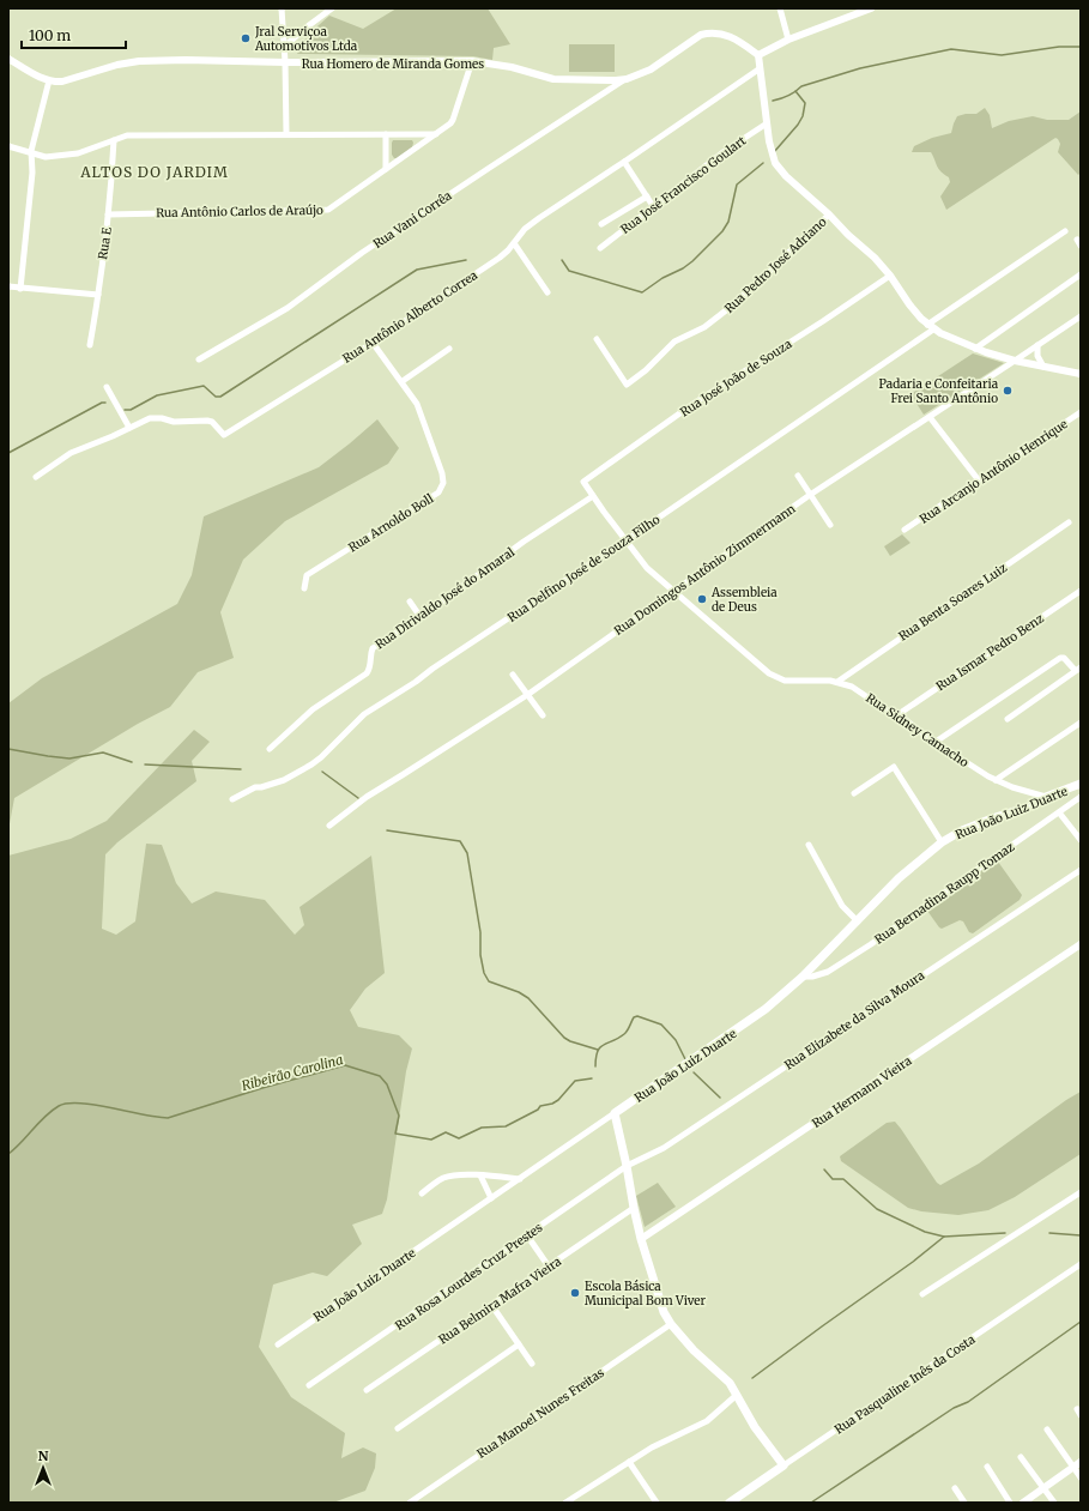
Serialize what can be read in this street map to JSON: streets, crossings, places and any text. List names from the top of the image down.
{
  "streets": {
    "main road": ["Rua João Luiz Duarte", "Rua Pasqualine Inês da Costa"],
    "street": [
      "Rua Homero de Miranda Gomes",
      "Rua José Francisco Goulart",
      "Rua Antônio Carlos de Araújo",
      "Rua Vani Corrêa",
      "Rua E",
      "Rua Pedro José Adriano",
      "Rua Antônio Alberto Correa",
      "Rua José João de Souza",
      "Rua Arcanjo Antônio Henrique",
      "Rua Arnoldo Boll",
      "Rua Delfino José de Souza Filho",
      "Rua Domingos Antônio Zimmermann",
      "Rua Dirivaldo José do Amaral",
      "Rua Benta Soares Luiz",
      "Rua Ismar Pedro Benz",
      "Rua Sidney Camacho",
      "Rua Bernadina Raupp Tomaz",
      "Rua Elizabete da Silva Moura",
      "Rua Hermann Vieira",
      "Rua Rosa Lourdes Cruz Prestes",
      "Rua Belmira Mafra Vieira",
      "Rua Manoel Nunes Freitas"
    ]
  },
  "crossings": [
    ["Rua Homero de Miranda Gomes", "Rua Antônio Carlos de Araújo"],
    ["Rua Homero de Miranda Gomes", "Rua Vani Corrêa"],
    ["Rua Antônio Carlos de Araújo", "Rua E"],
    ["Rua Antônio Alberto Correa", "Rua Arnoldo Boll"],
    ["Rua José João de Souza", "Rua Sidney Camacho"],
    ["Rua Delfino José de Souza Filho", "Rua Sidney Camacho"],
    ["Rua Domingos Antônio Zimmermann", "Rua Sidney Camacho"],
    ["Rua Dirivaldo José do Amaral", "Rua Sidney Camacho"],
    ["Rua Benta Soares Luiz", "Rua Sidney Camacho"],
    ["Rua Ismar Pedro Benz", "Rua Sidney Camacho"],
    ["Rua Sidney Camacho", "Rua João Luiz Duarte"],
    ["Rua João Luiz Duarte", "Rua Bernadina Raupp Tomaz"],
    ["Rua Elizabete da Silva Moura", "Rua Rosa Lourdes Cruz Prestes"]
  ],
  "districts": ["ALTOS DO JARDIM"],
  "water": ["Ribeirão Carolina"],
  "places": [
    "Jral Serviçoa Automotivos Ltda",
    "Padaria e Confeitaria Frei Santo Antônio",
    "Assembleia de Deus",
    "Escola Básica Municipal Bom Viver"
  ],
  "scale_bar": "100 m",
  "north": "top"
}
